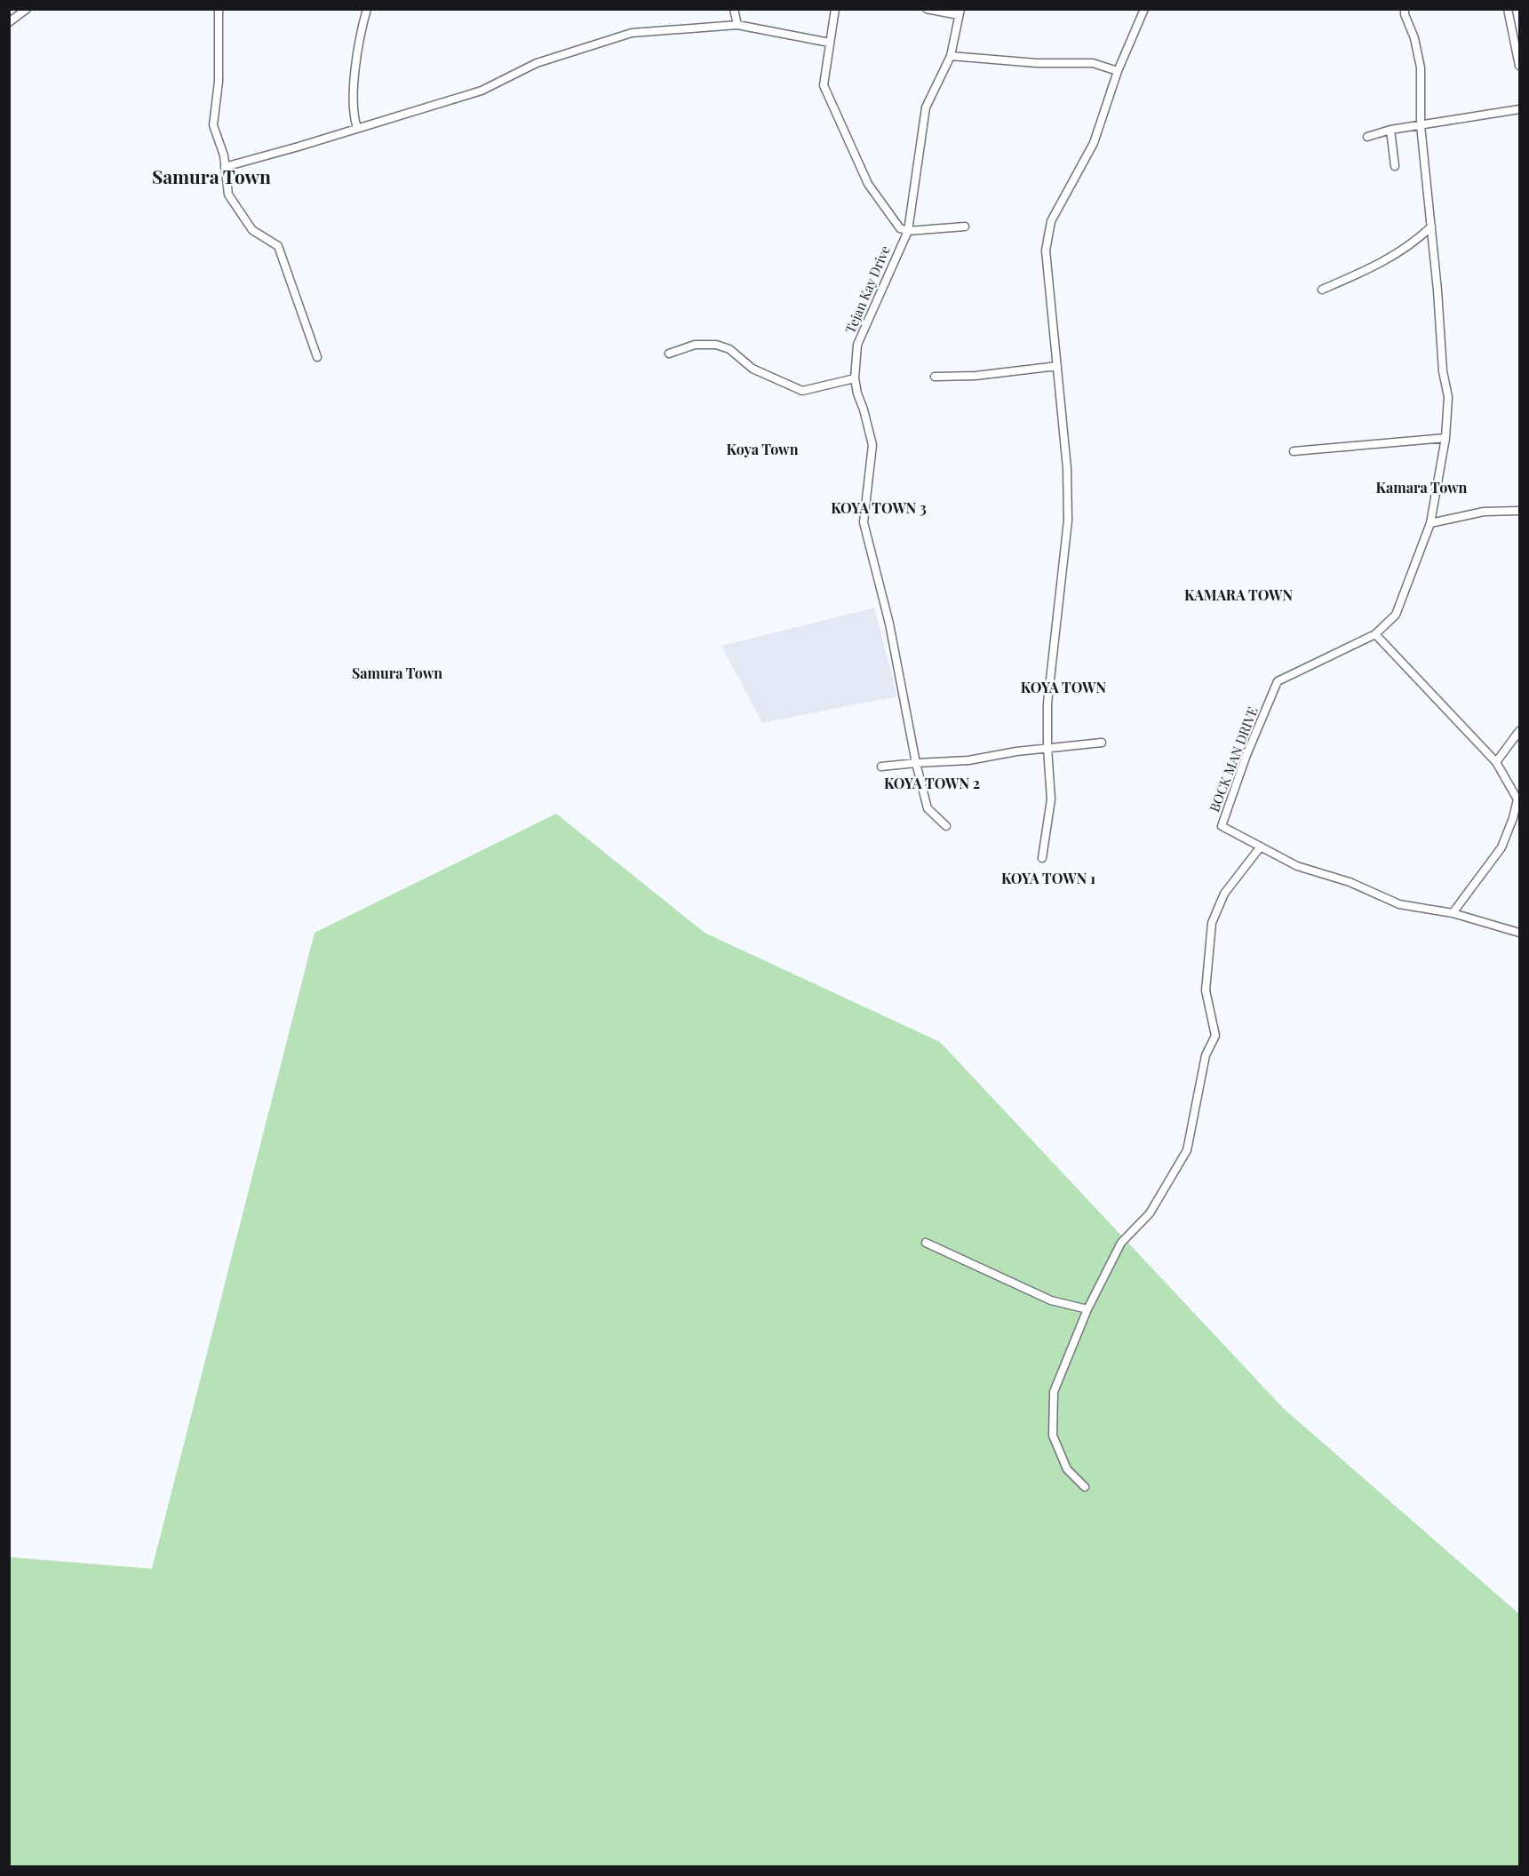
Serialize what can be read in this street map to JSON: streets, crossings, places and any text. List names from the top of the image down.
{
  "streets": {
    "street": ["Tejan Kay Drive", "BOCK MAN DRIVE"]
  },
  "districts": [
    "Samura Town",
    "Koya Town",
    "Kamara Town",
    "KOYA TOWN 3",
    "KAMARA TOWN",
    "Samura Town",
    "KOYA TOWN",
    "KOYA TOWN 2",
    "KOYA TOWN 1"
  ]
}
